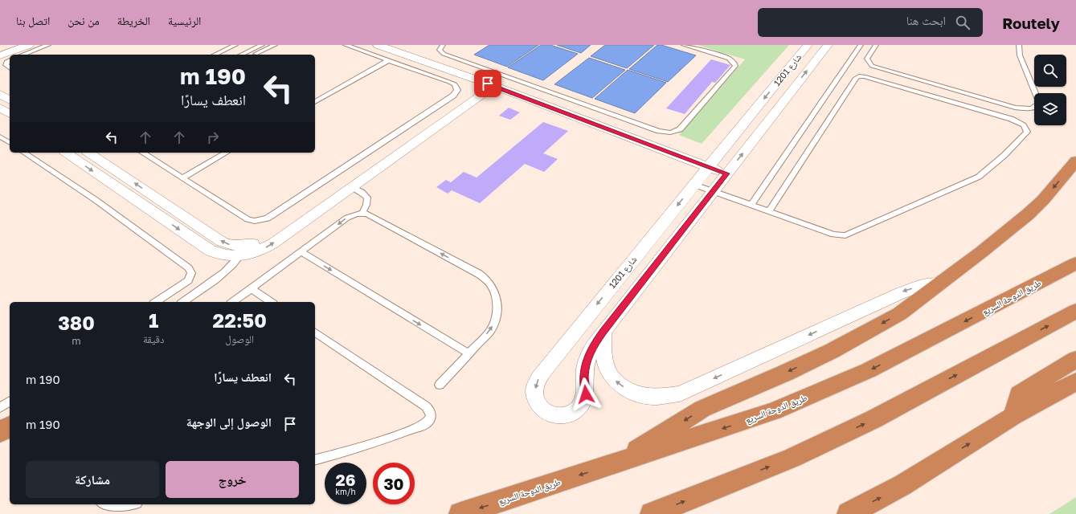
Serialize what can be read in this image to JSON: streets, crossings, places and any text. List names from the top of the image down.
{
  "streets": {
    "highway": ["طريق الدوحة السريع"],
    "street": ["شارع 1201"]
  },
  "page": {
    "header": "Routely",
    "search": "ابحث هنا",
    "nav": [
      "الرئيسية",
      "الخريطة",
      "من نحن",
      "اتصل بنا"
    ],
    "turn": ["190 m", "انعطف يسارًا"],
    "eta": [
      "22:50",
      "الوصول",
      "1",
      "دقيقة",
      "380",
      "m"
    ],
    "list": [
      {
        "name": "انعطف يسارًا",
        "value": "190 m"
      },
      {
        "name": "الوصول إلى الوجهة",
        "value": "190 m"
      }
    ],
    "buttons": ["خروج", "مشاركة"],
    "speed": "26 km/h",
    "limit": "30"
  }
}
